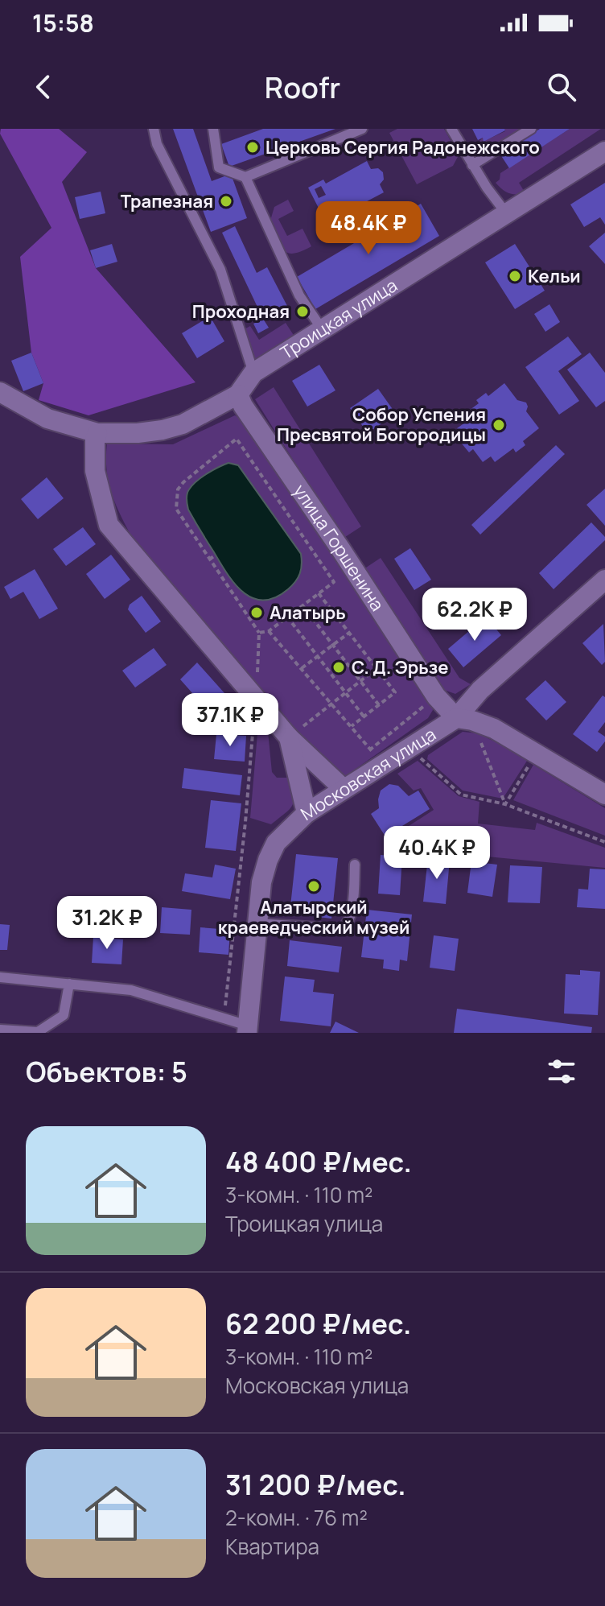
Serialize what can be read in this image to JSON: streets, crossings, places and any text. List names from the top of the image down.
{
  "streets": {
    "street": ["Троицкая улица", "улица Горшенина", "Московская улица"]
  },
  "crossings": [
    ["Троицкая улица", "улица Горшенина"],
    ["улица Горшенина", "Московская улица"]
  ],
  "places": [
    "Церковь Сергия Радонежского",
    "Трапезная",
    "Кельи",
    "Проходная",
    "Собор Успения Пресвятой Богородицы",
    "Алатырь",
    "С. Д. Эрьзе",
    "Алатырский краеведческий музей"
  ],
  "page": {
    "status": "15:58",
    "header": "Roofr",
    "price": [
      "48.4K ₽",
      "62.2K ₽",
      "37.1K ₽",
      "40.4K ₽",
      "31.2K ₽"
    ],
    "heading": "Объектов: 5",
    "list": [
      {
        "name": "48 400 ₽/мес.",
        "note": "3-комн. · 110 m² · Троицкая улица"
      },
      {
        "name": "62 200 ₽/мес.",
        "note": "3-комн. · 110 m² · Московская улица"
      },
      {
        "name": "31 200 ₽/мес.",
        "note": "2-комн. · 76 m² · Квартира"
      }
    ]
  }
}
